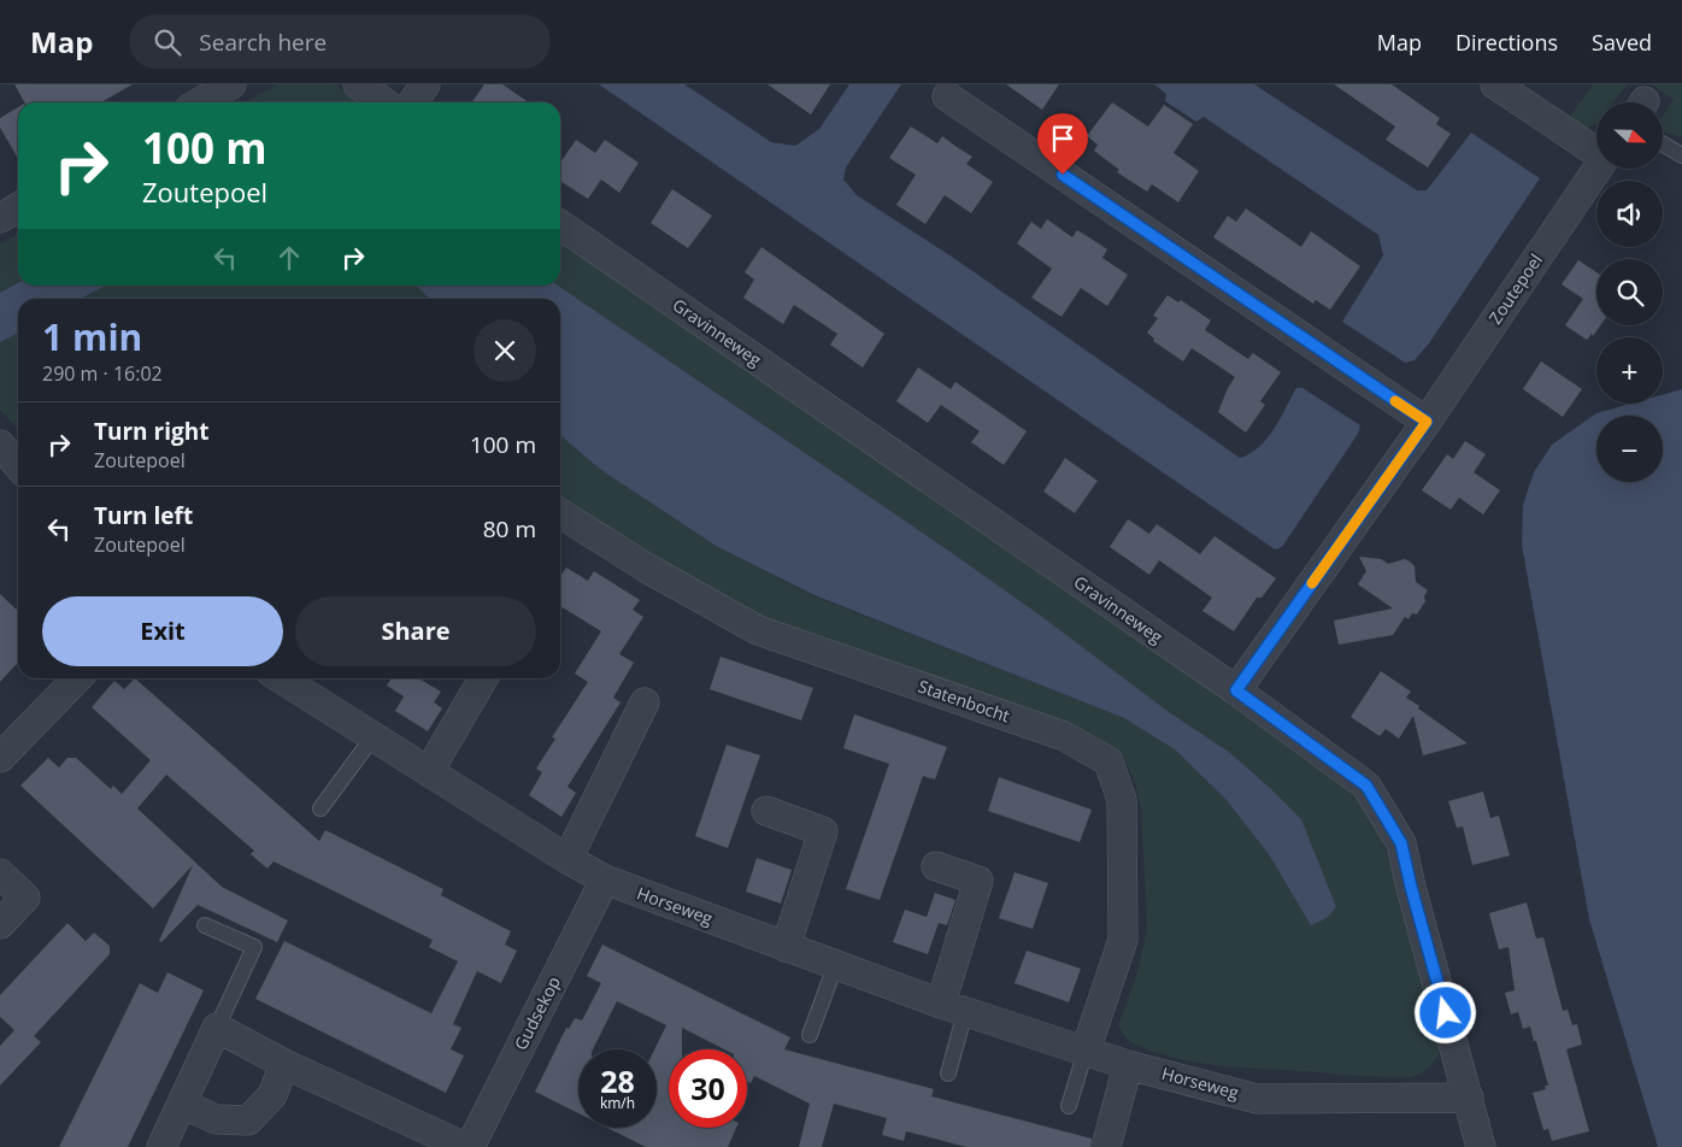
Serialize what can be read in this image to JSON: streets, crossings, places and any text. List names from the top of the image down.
{
  "streets": {
    "street": [
      "Zoutepoel",
      "Gravinneweg",
      "Statenbocht",
      "Horseweg",
      "Gudsekop"
    ]
  },
  "crossings": [
    ["Zoutepoel", "Gravinneweg"],
    ["Gravinneweg", "Horseweg"],
    ["Statenbocht", "Horseweg"],
    ["Horseweg", "Gudsekop"]
  ],
  "north": "right",
  "page": {
    "header": "Map",
    "search": "Search here",
    "nav": ["Map", "Directions", "Saved"],
    "map_buttons": ["+", "−"],
    "turn": ["100 m", "Zoutepoel"],
    "heading": ["1 min", "290 m · 16:02"],
    "list": [
      {
        "name": "Turn right",
        "note": "Zoutepoel",
        "value": "100 m"
      },
      {
        "name": "Turn left",
        "note": "Zoutepoel",
        "value": "80 m"
      }
    ],
    "buttons": ["Exit", "Share"],
    "speed": "28 km/h",
    "limit": "30"
  }
}
